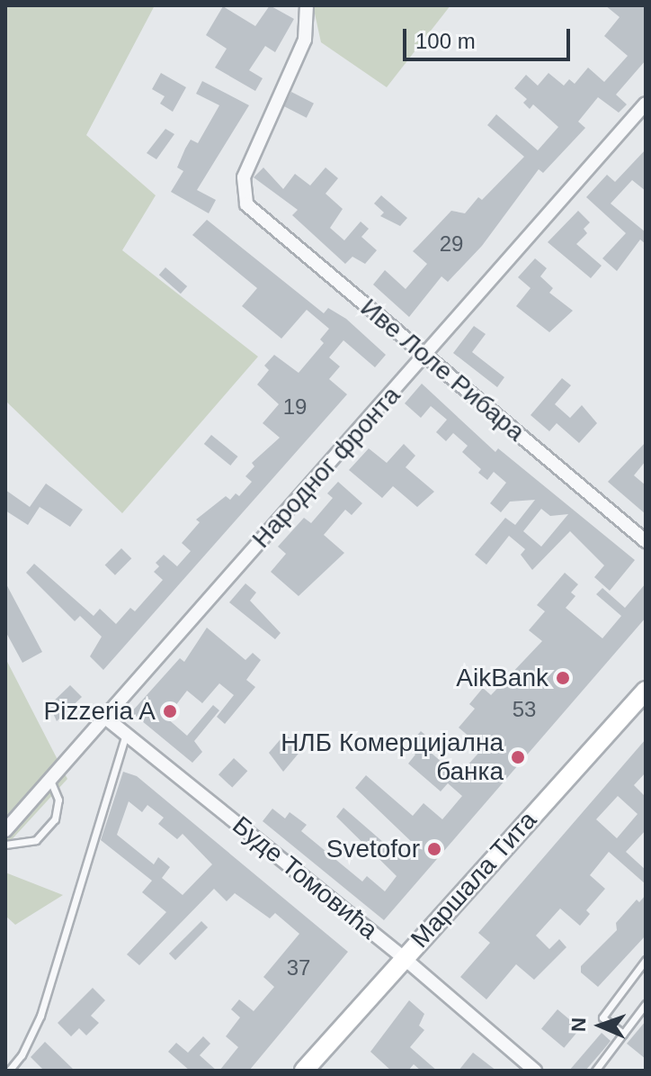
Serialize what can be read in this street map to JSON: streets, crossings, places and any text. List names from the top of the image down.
{
  "streets": {
    "street": [
      "Иве Лоле Рибара",
      "Народног фронта",
      "Буде Томовића",
      "Маршала Тита"
    ]
  },
  "crossings": [
    ["Иве Лоле Рибара", "Народног фронта"],
    ["Народног фронта", "Буде Томовића"],
    ["Буде Томовића", "Маршала Тита"]
  ],
  "places": [
    "AikBank",
    "Pizzeria A",
    "НЛБ Комерцијална банка",
    "Svetofor"
  ],
  "house_numbers": [
    "29",
    "19",
    "53",
    "37"
  ],
  "scale_bar": "100 m",
  "north": "left"
}
